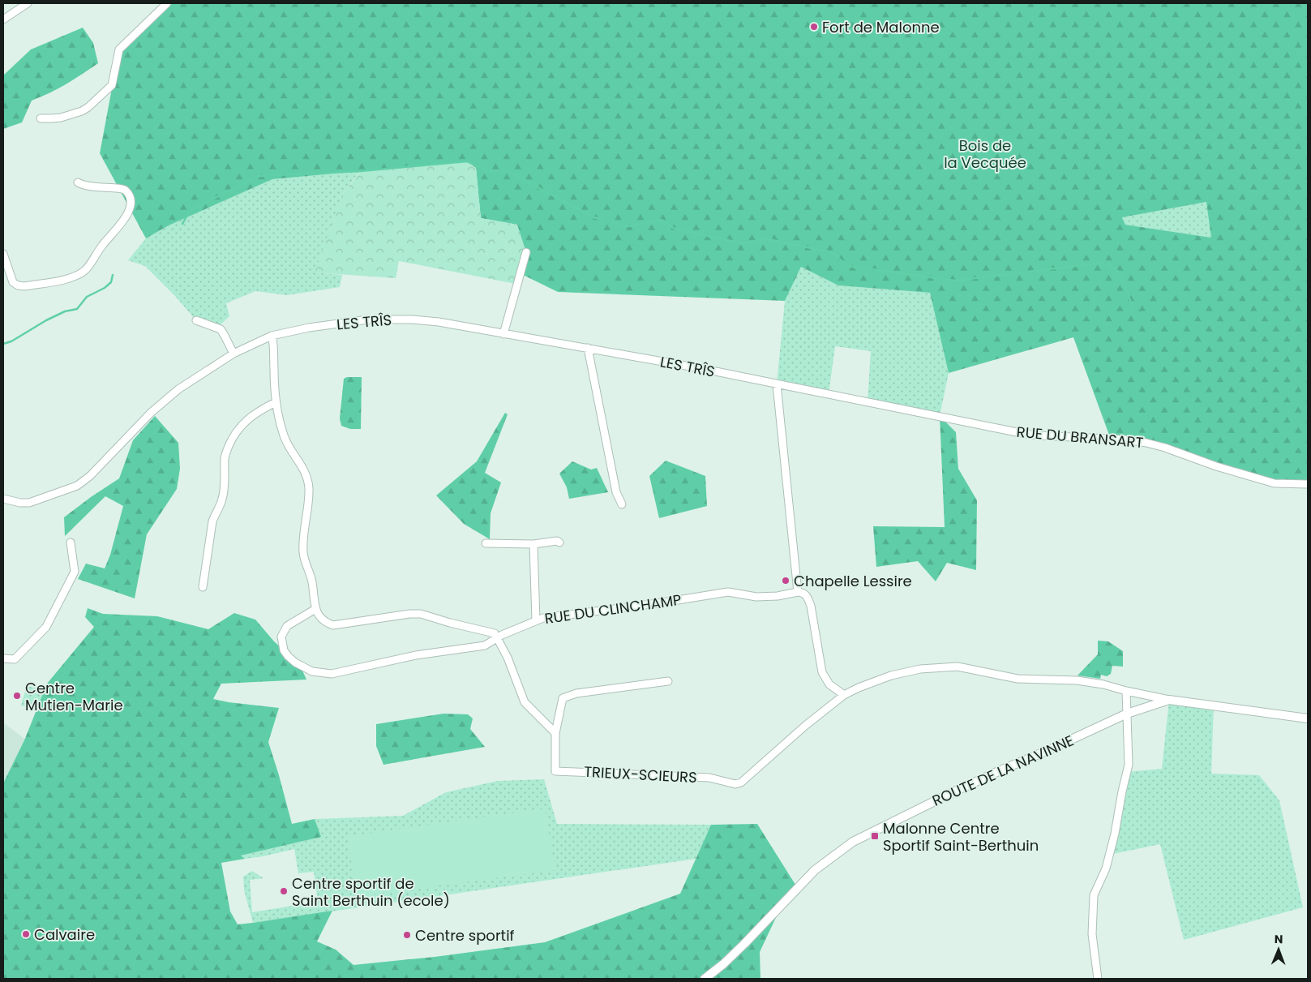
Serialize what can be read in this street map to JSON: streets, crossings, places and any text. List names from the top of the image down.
{
  "streets": {
    "street": [
      "LES TRÎS",
      "RUE DU BRANSART",
      "RUE DU CLINCHAMP",
      "ROUTE DE LA NAVINNE",
      "TRIEUX-SCIEURS"
    ]
  },
  "crossings": [
    ["LES TRÎS", "RUE DU BRANSART"]
  ],
  "parks": ["Bois de la Vecquée"],
  "places": {
    "other": [
      "Fort de Malonne",
      "Chapelle Lessire",
      "Centre Mutien-Marie",
      "Centre sportif de Saint Berthuin (ecole)",
      "Calvaire",
      "Centre sportif"
    ],
    "transit": ["Malonne Centre Sportif Saint-Berthuin"]
  },
  "north": "top"
}
